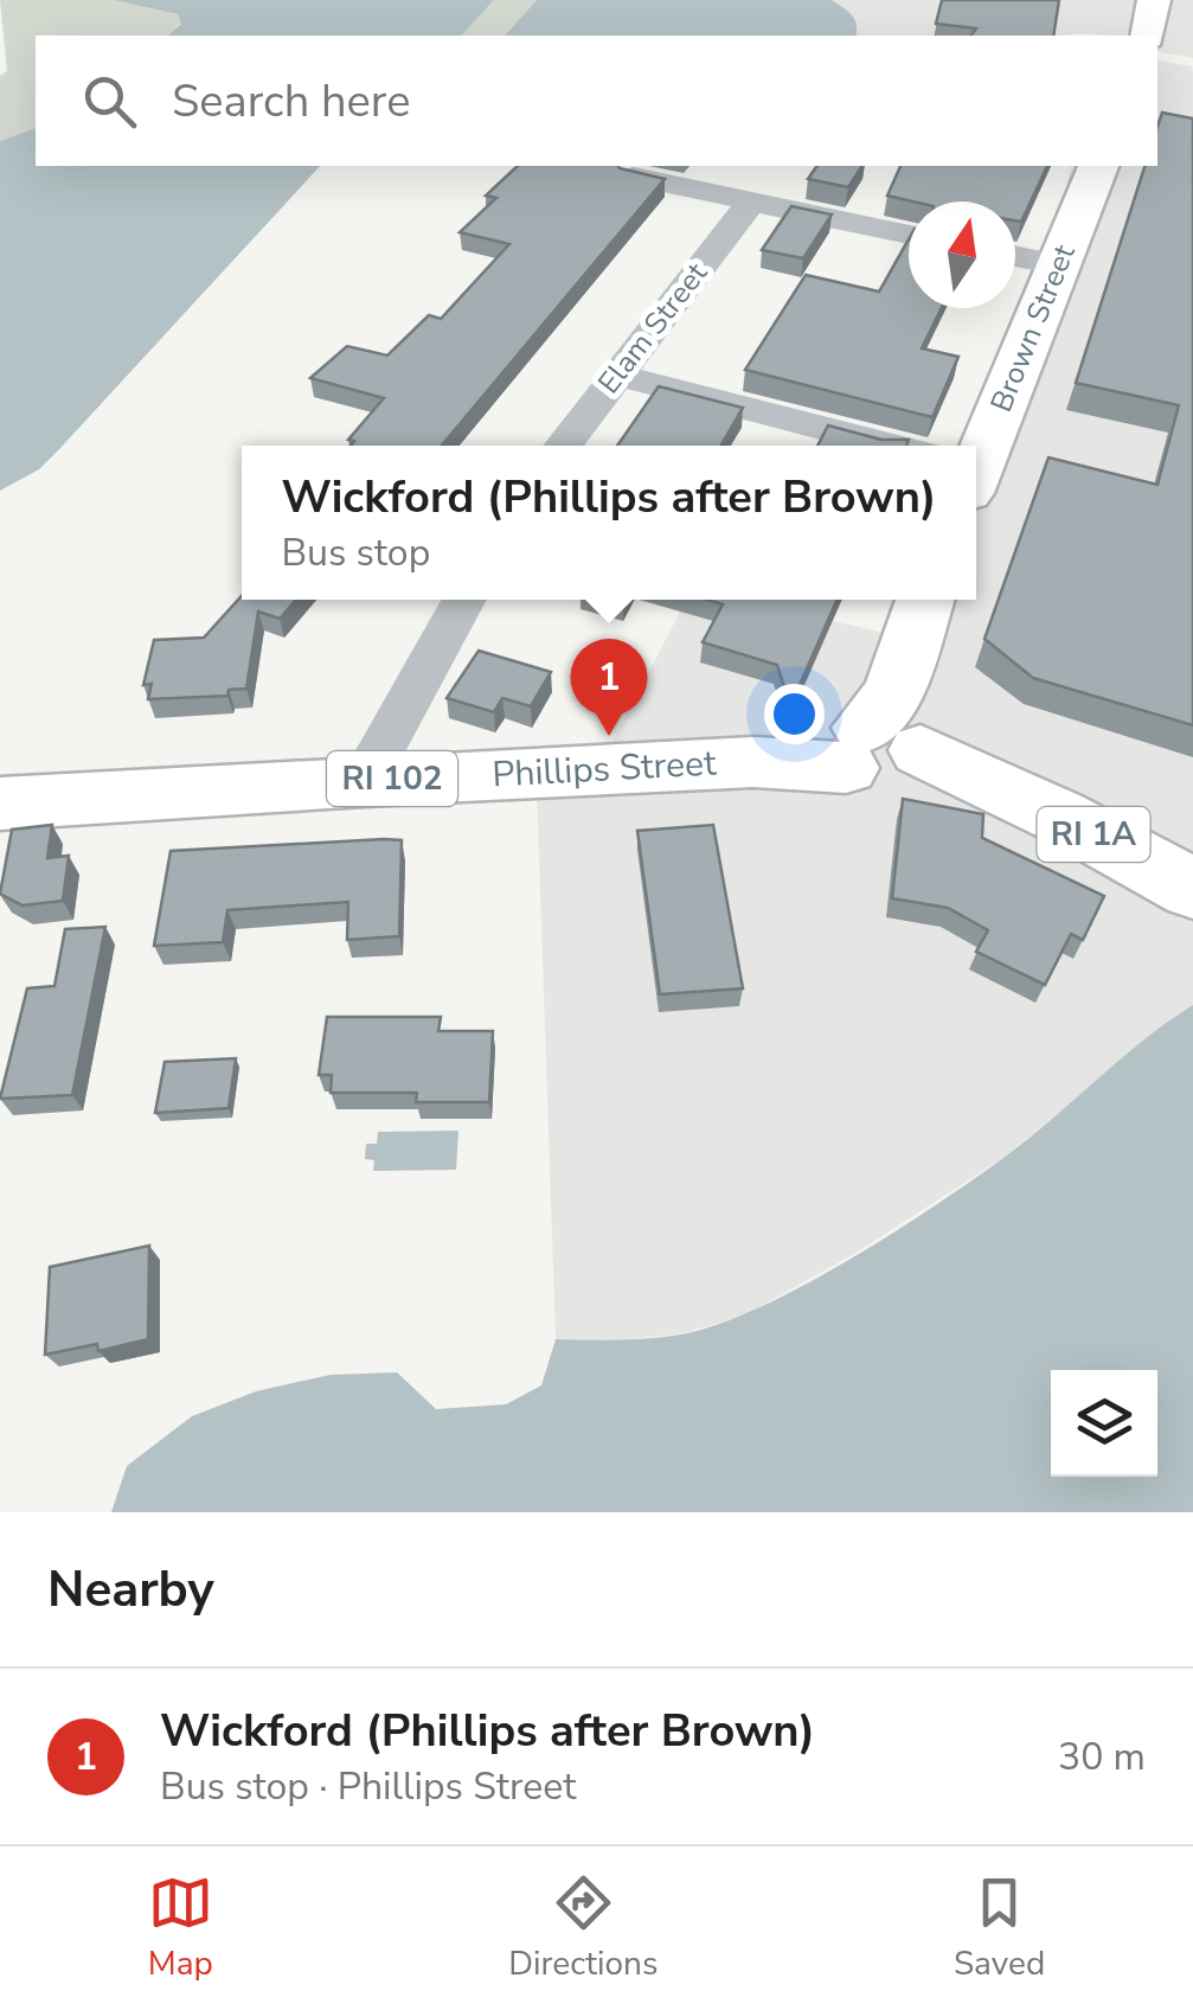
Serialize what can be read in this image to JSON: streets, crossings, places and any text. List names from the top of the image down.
{
  "streets": {
    "main road": [
      "Brown Street",
      "Phillips Street",
      "RI 102",
      "RI 1A"
    ],
    "street": ["Elam Street"]
  },
  "crossings": [
    ["Phillips Street", "RI 1A"]
  ],
  "north": "top",
  "page": {
    "search": "Search here",
    "popup": ["Wickford (Phillips after Brown)", "Bus stop"],
    "pins": "1",
    "heading": "Nearby",
    "list": [
      {
        "mark": "1",
        "name": "Wickford (Phillips after Brown)",
        "note": "Bus stop · Phillips Street",
        "value": "30 m"
      }
    ],
    "nav": ["Map", "Directions", "Saved"]
  }
}
